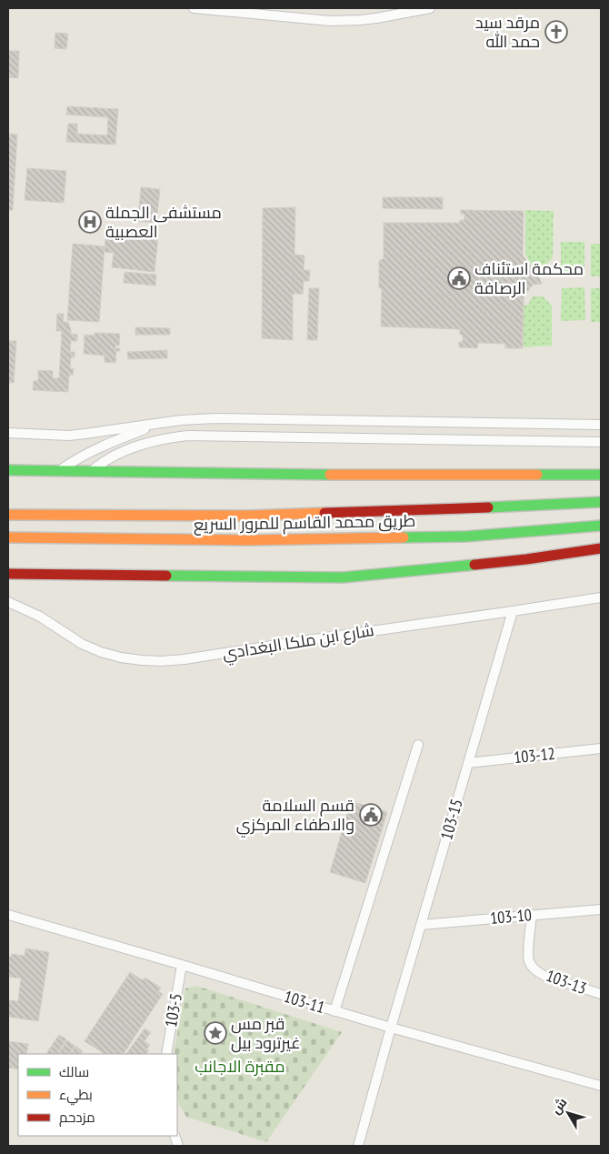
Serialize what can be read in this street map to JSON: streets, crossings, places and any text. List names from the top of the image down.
{
  "streets": {
    "highway": ["طريق محمد القاسم للمرور السريع"],
    "street": [
      "شارع ابن ملكا البغدادي",
      "103-12",
      "103-15",
      "103-10",
      "103-13",
      "103-11",
      "103-5"
    ]
  },
  "crossings": [
    ["شارع ابن ملكا البغدادي", "103-15"],
    ["103-12", "103-15"],
    ["103-15", "103-10"],
    ["103-15", "103-11"],
    ["103-10", "103-13"],
    ["103-11", "103-5"]
  ],
  "parks": ["مقبرة الاجانب"],
  "places": {
    "church": ["مرقد سيد حمد الله"],
    "hospital": ["مستشفى الجملة العصبية"],
    "public building": ["محكمة استئناف الرصافة", "قسم السلامة والاطفاء المركزي"],
    "place": ["قبر مس غيرترود بيل"]
  },
  "legend": ["سالك", "بطيء", "مزدحم"],
  "north": "top left"
}
